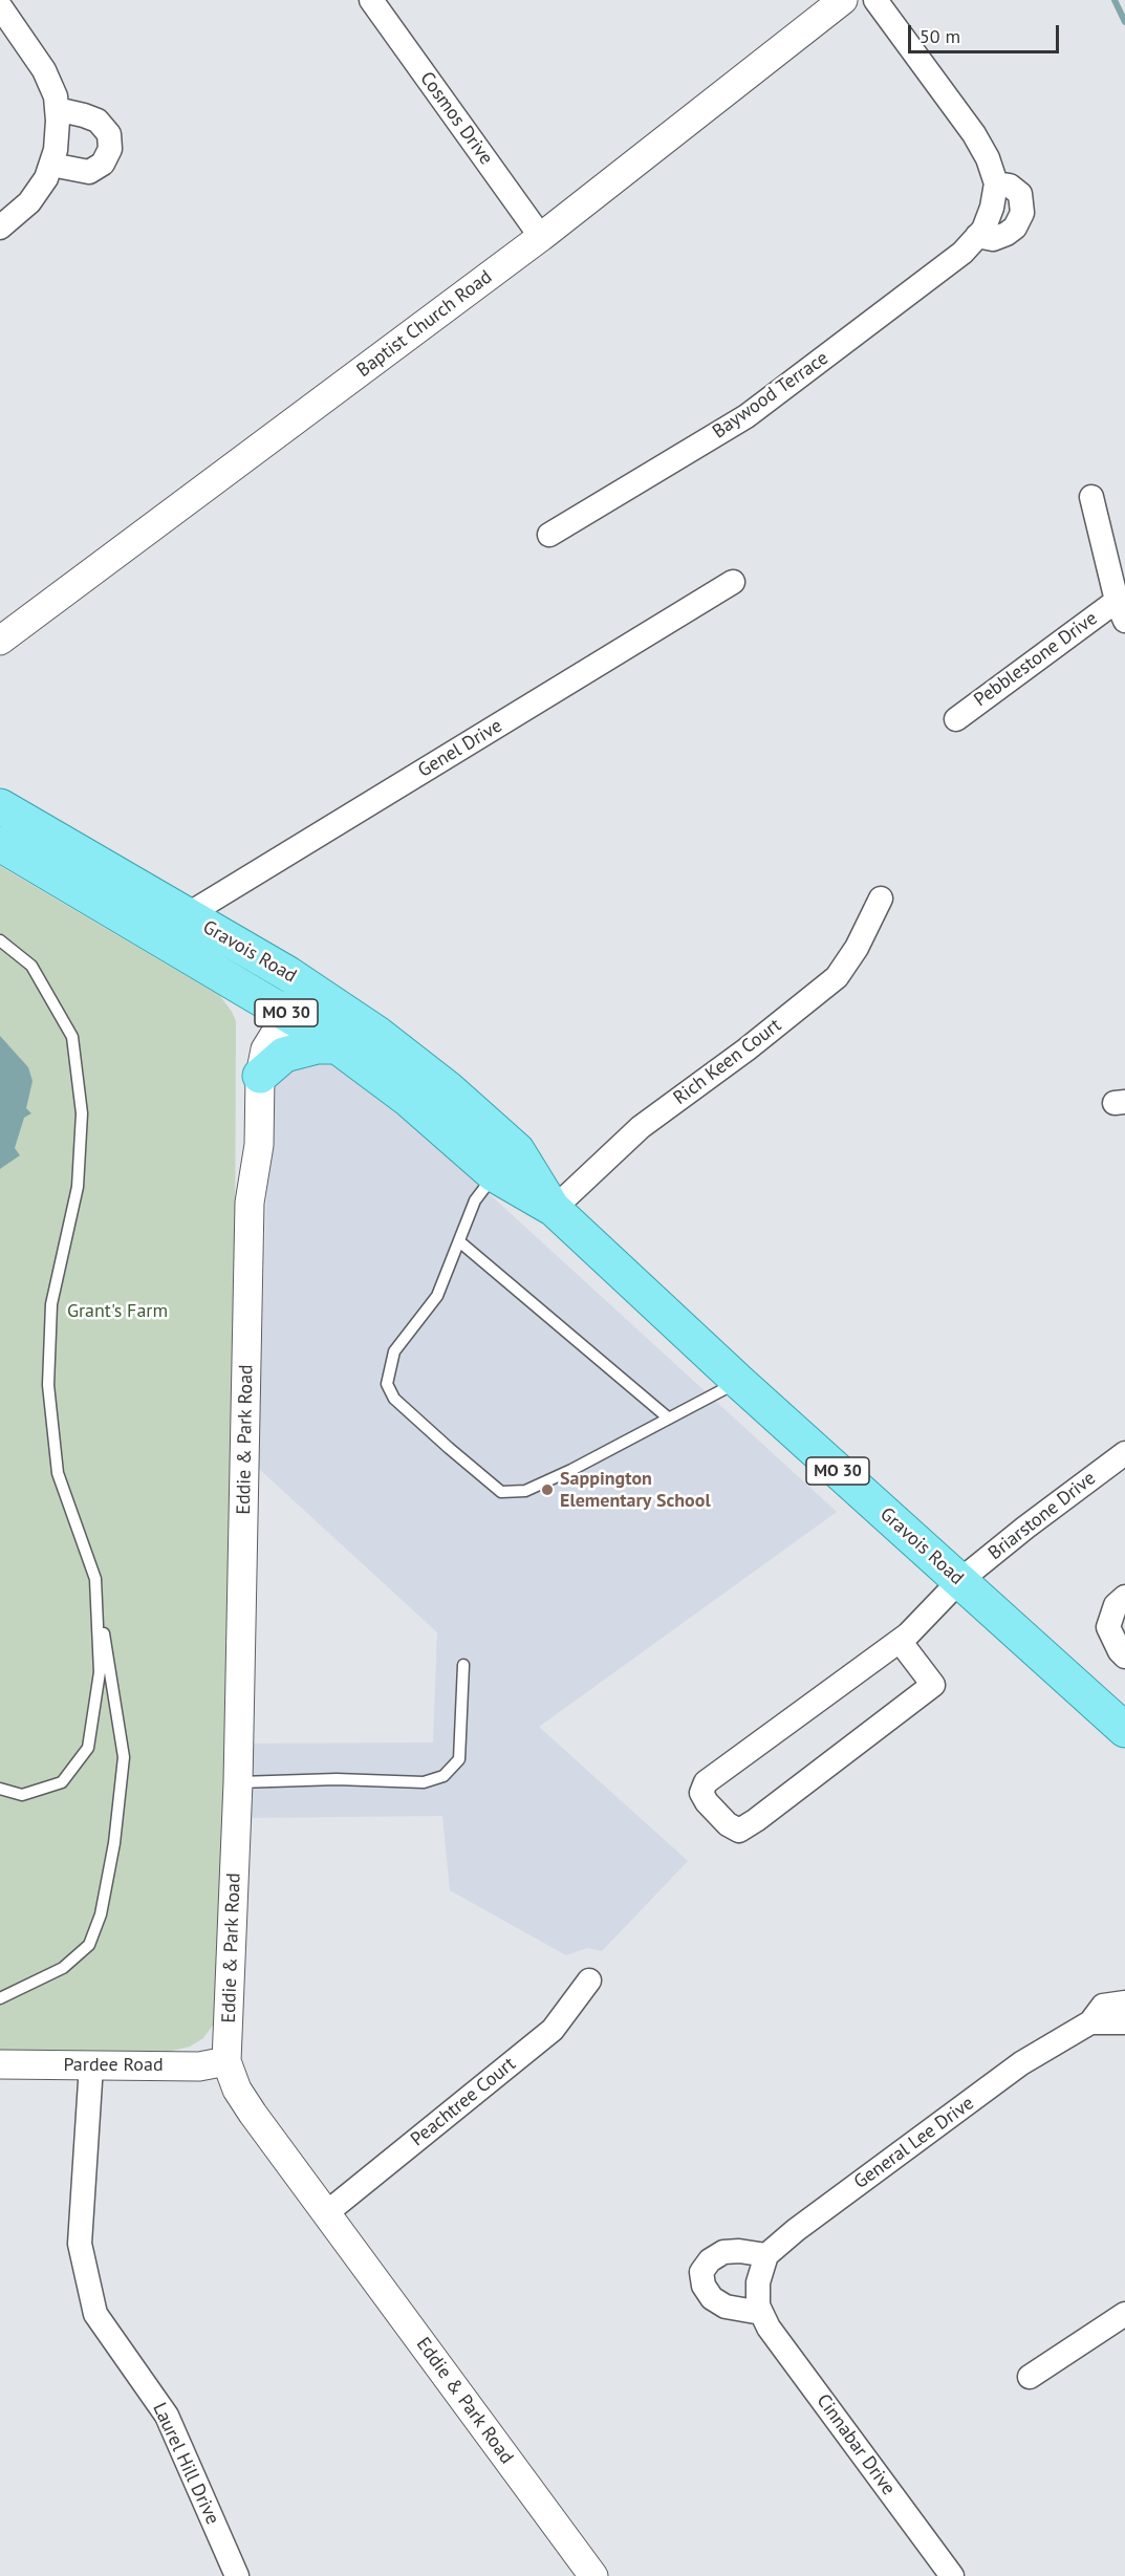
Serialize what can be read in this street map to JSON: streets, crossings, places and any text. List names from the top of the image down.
{
  "streets": {
    "main road": ["Gravois Road", "MO 30"],
    "street": [
      "Cosmos Drive",
      "Baptist Church Road",
      "Baywood Terrace",
      "Pebblestone Drive",
      "Genel Drive",
      "Rich Keen Court",
      "Eddie & Park Road",
      "Briarstone Drive",
      "Pardee Road",
      "Peachtree Court",
      "General Lee Drive",
      "Cinnabar Drive",
      "Laurel Hill Drive"
    ]
  },
  "crossings": [
    ["Cosmos Drive", "Baptist Church Road"],
    ["Genel Drive", "Gravois Road"],
    ["Gravois Road", "Rich Keen Court"],
    ["Gravois Road", "Eddie & Park Road"],
    ["Gravois Road", "Briarstone Drive"],
    ["Eddie & Park Road", "Pardee Road"],
    ["Eddie & Park Road", "Peachtree Court"],
    ["Pardee Road", "Laurel Hill Drive"],
    ["General Lee Drive", "Cinnabar Drive"]
  ],
  "parks": ["Grant's Farm"],
  "places": ["Sappington Elementary School"],
  "scale_bar": "50 m"
}
